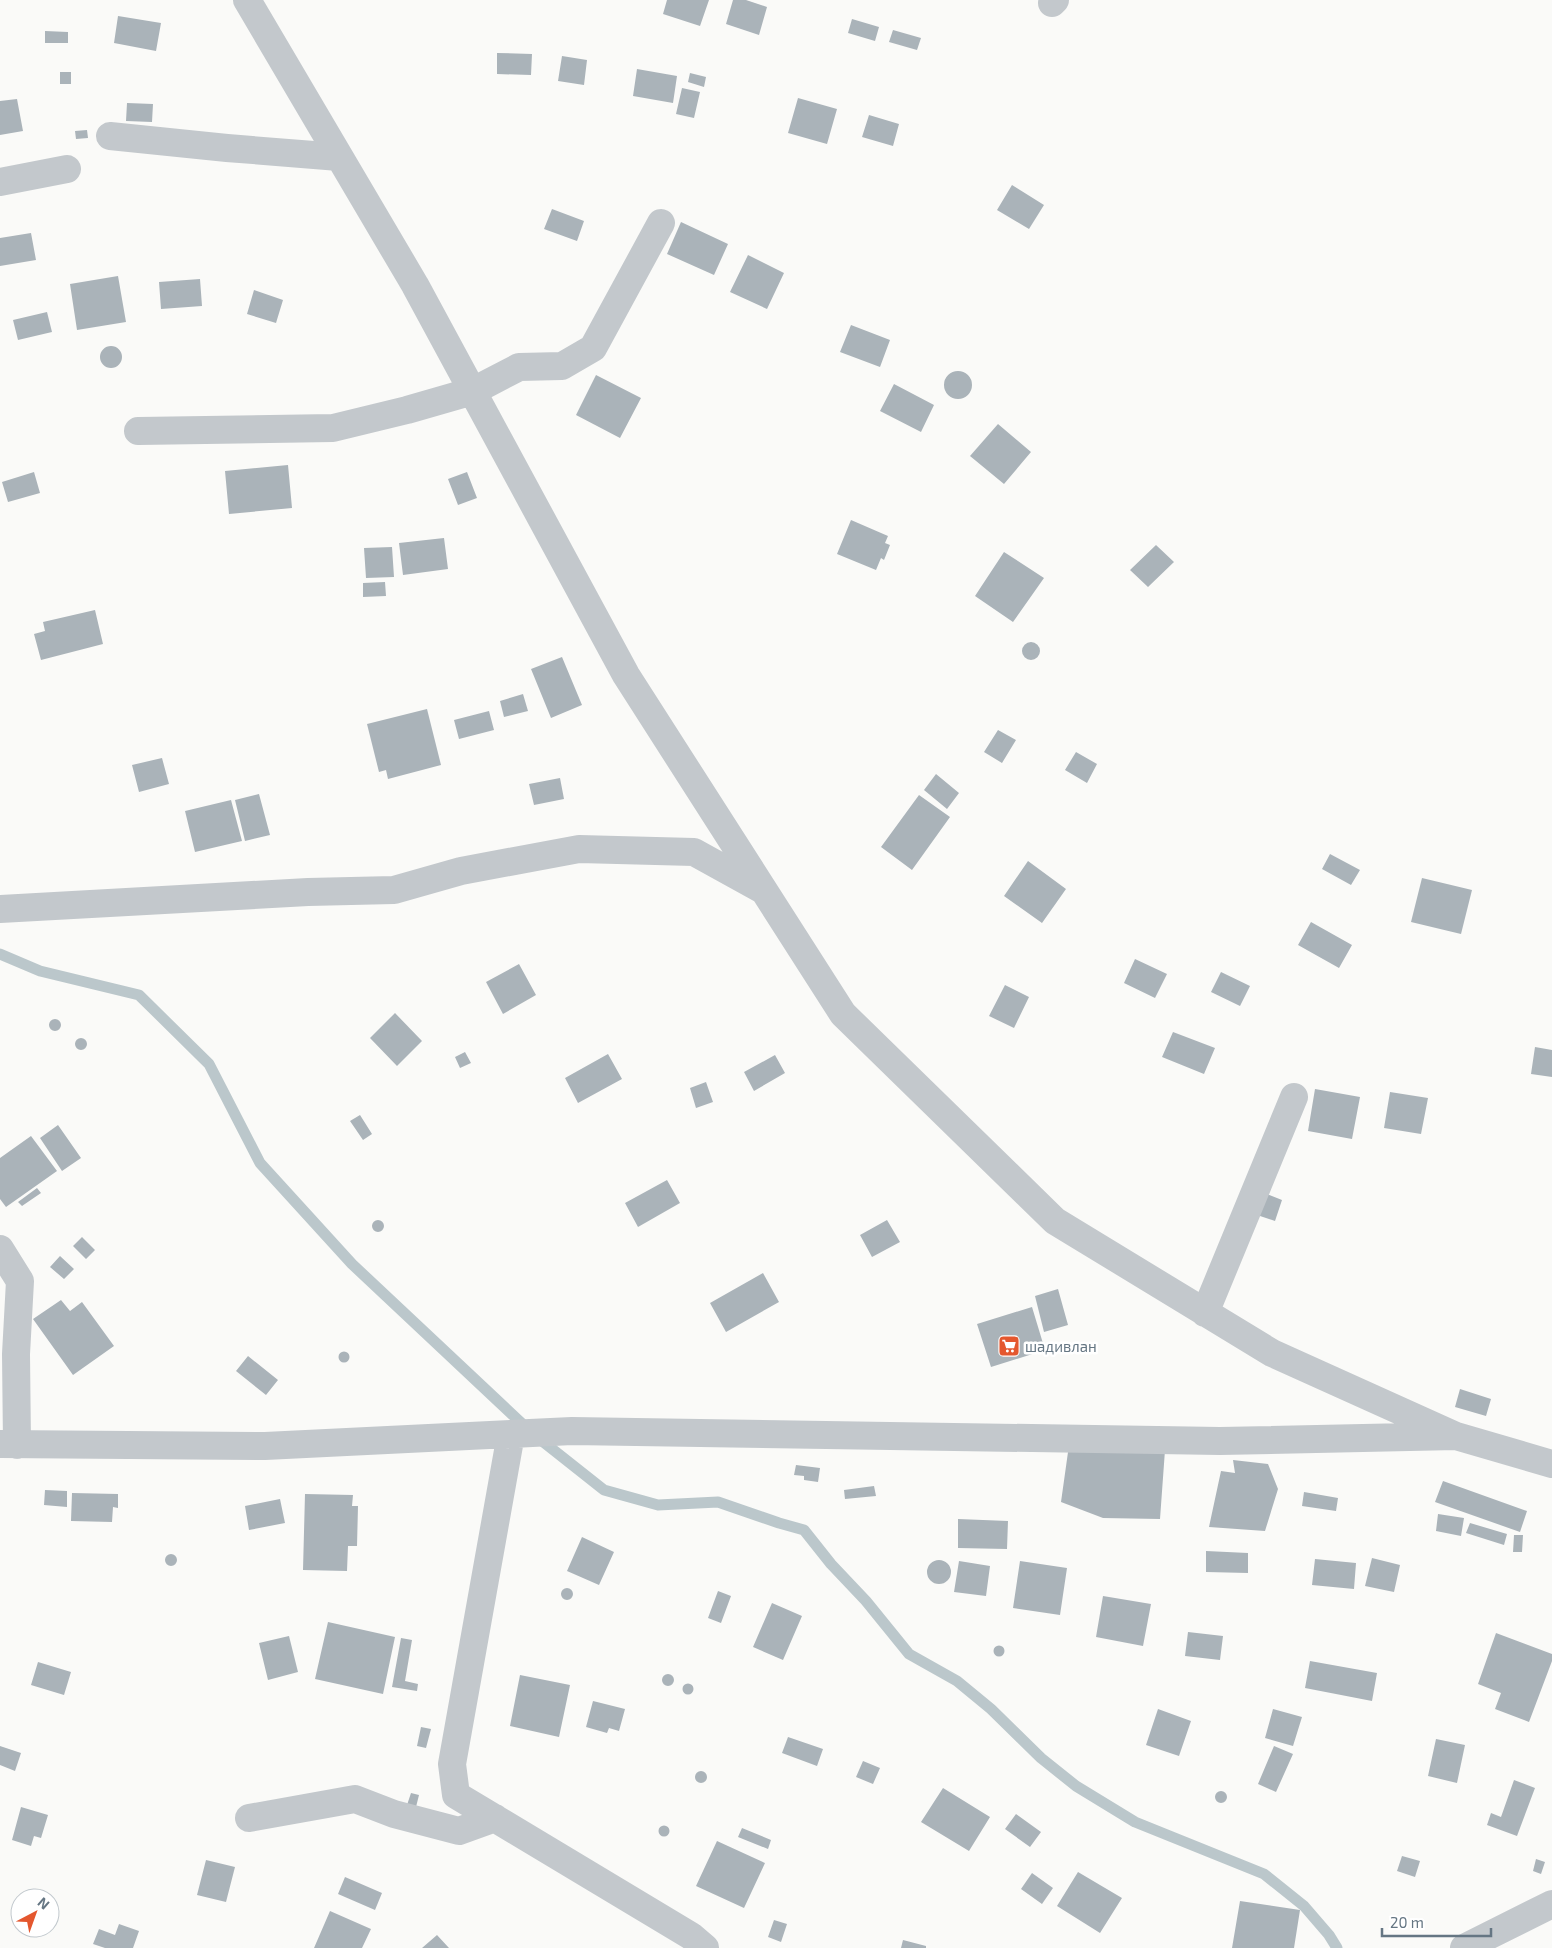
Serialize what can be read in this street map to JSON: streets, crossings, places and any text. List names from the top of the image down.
{
  "places": {
    "supermarket": ["шадивлан"]
  },
  "scale_bar": "20 m",
  "north": "top right"
}
